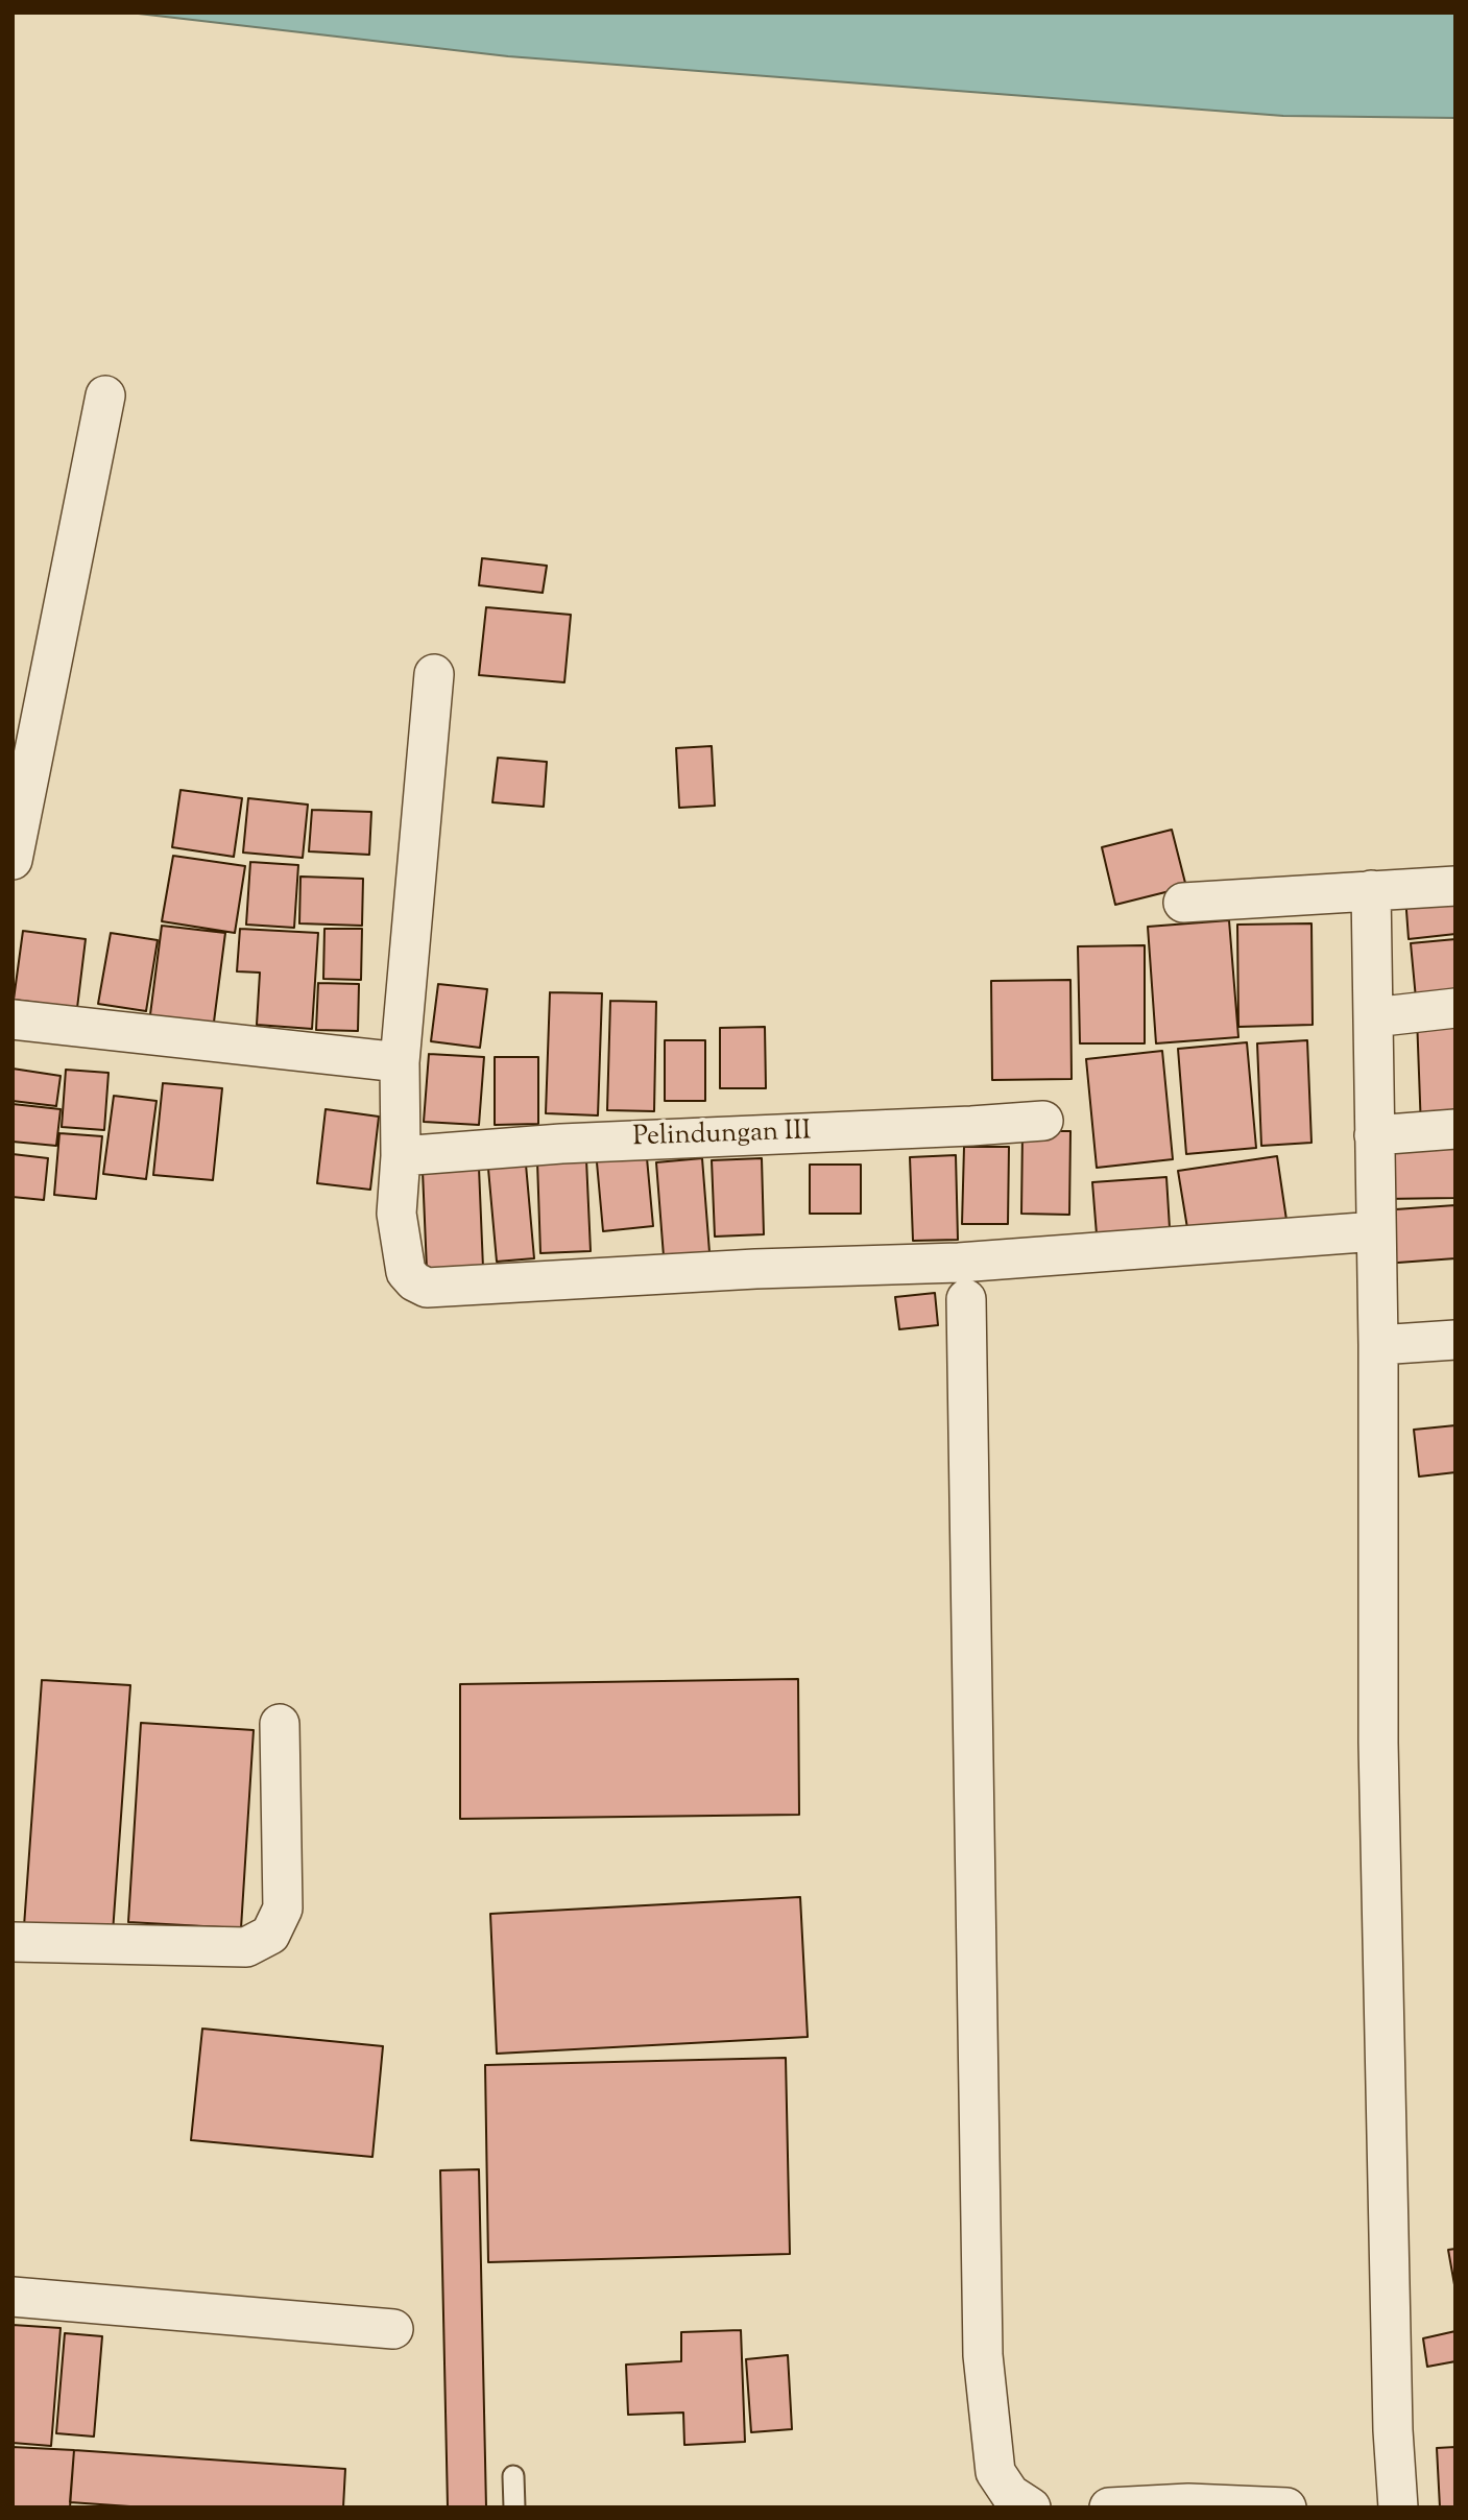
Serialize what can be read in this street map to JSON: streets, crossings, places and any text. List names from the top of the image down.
{
  "streets": {
    "street": ["Pelindungan III"]
  }
}
